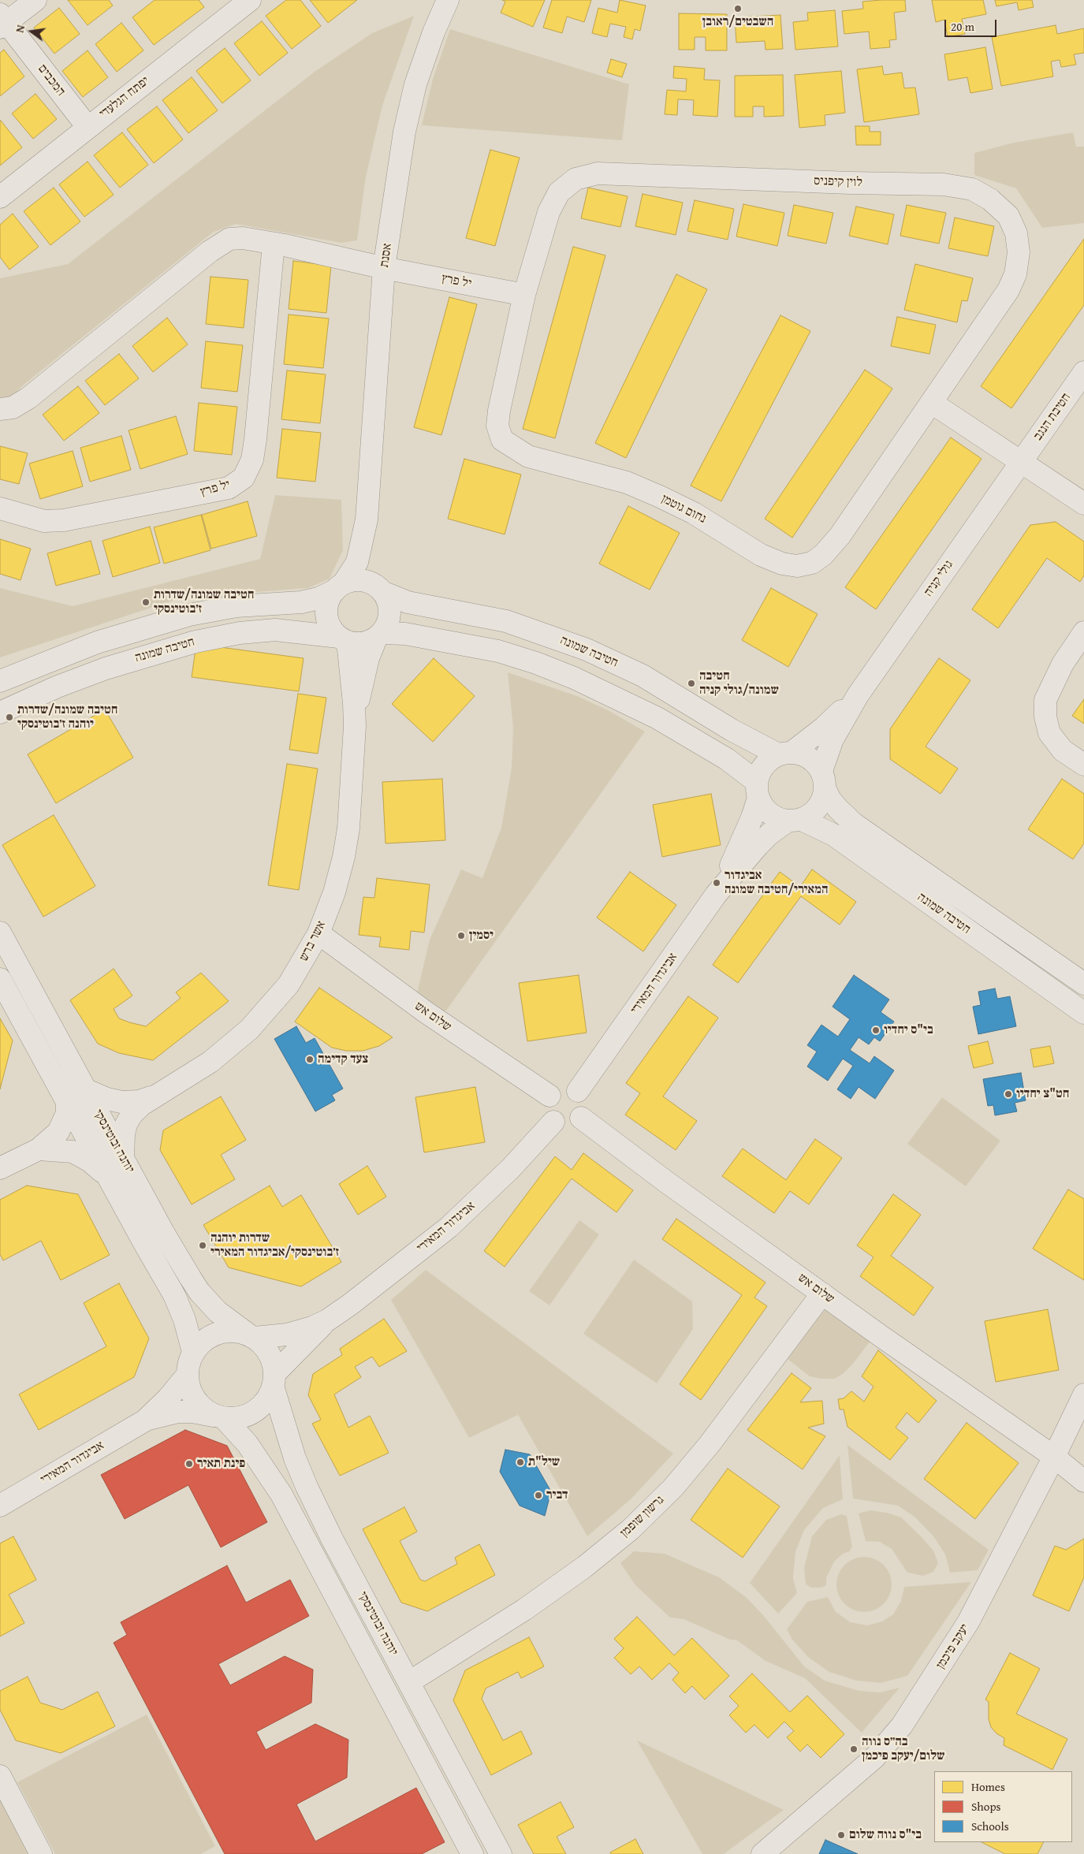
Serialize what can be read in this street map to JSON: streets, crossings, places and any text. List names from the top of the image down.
{
  "streets": {
    "street": [
      "המכבים",
      "יפתח הגלעדי",
      "לוין קיפניס",
      "אסנת",
      "יל פרץ",
      "חטיבת הנגב",
      "נחום גוטמן",
      "גולי קניה",
      "חטיבה שמונה",
      "אשר ברש",
      "אביגדור המאירי",
      "שלום אש",
      "יוהנה זבוטינסקי",
      "גרשון שופמן",
      "יעקב פיכמן"
    ]
  },
  "crossings": [
    ["המכבים", "יפתח הגלעדי"],
    ["לוין קיפניס", "יל פרץ"],
    ["לוין קיפניס", "נחום גוטמן"],
    ["אסנת", "יל פרץ"],
    ["אסנת", "חטיבה שמונה"],
    ["אסנת", "אשר ברש"],
    ["יל פרץ", "נחום גוטמן"],
    ["חטיבת הנגב", "גולי קניה"],
    ["גולי קניה", "חטיבה שמונה"],
    ["גולי קניה", "אביגדור המאירי"],
    ["חטיבה שמונה", "אשר ברש"],
    ["חטיבה שמונה", "אביגדור המאירי"],
    ["אשר ברש", "שלום אש"],
    ["אשר ברש", "יוהנה זבוטינסקי"],
    ["אביגדור המאירי", "שלום אש"],
    ["אביגדור המאירי", "יוהנה זבוטינסקי"],
    ["שלום אש", "גרשון שופמן"],
    ["שלום אש", "יעקב פיכמן"],
    ["יוהנה זבוטינסקי", "גרשון שופמן"]
  ],
  "places": [
    "השבטים/ראובן",
    "חטיבה שמונה/שדרות ז׳בוטינסקי",
    "חטיבה שמונה/גולי קניה",
    "חטיבה שמונה/שדרות יוהנה ז׳בוטינסקי",
    "אביגדור המאירי/חטיבה שמונה",
    "יסמין",
    "בי\"ס יחדיו",
    "צעד קדימה",
    "חט\"צ יחדיו",
    "שדרות יוהנה ז׳בוטינסקי/אביגדור המאירי",
    "שיל\"ת",
    "פינת תאיר",
    "דביר",
    "בה״ס נווה שלום/יעקב פיכמן",
    "בי\"ס נווה שלום"
  ],
  "legend": ["Homes", "Shops", "Schools"],
  "scale_bar": "20 m",
  "north": "left"
}
